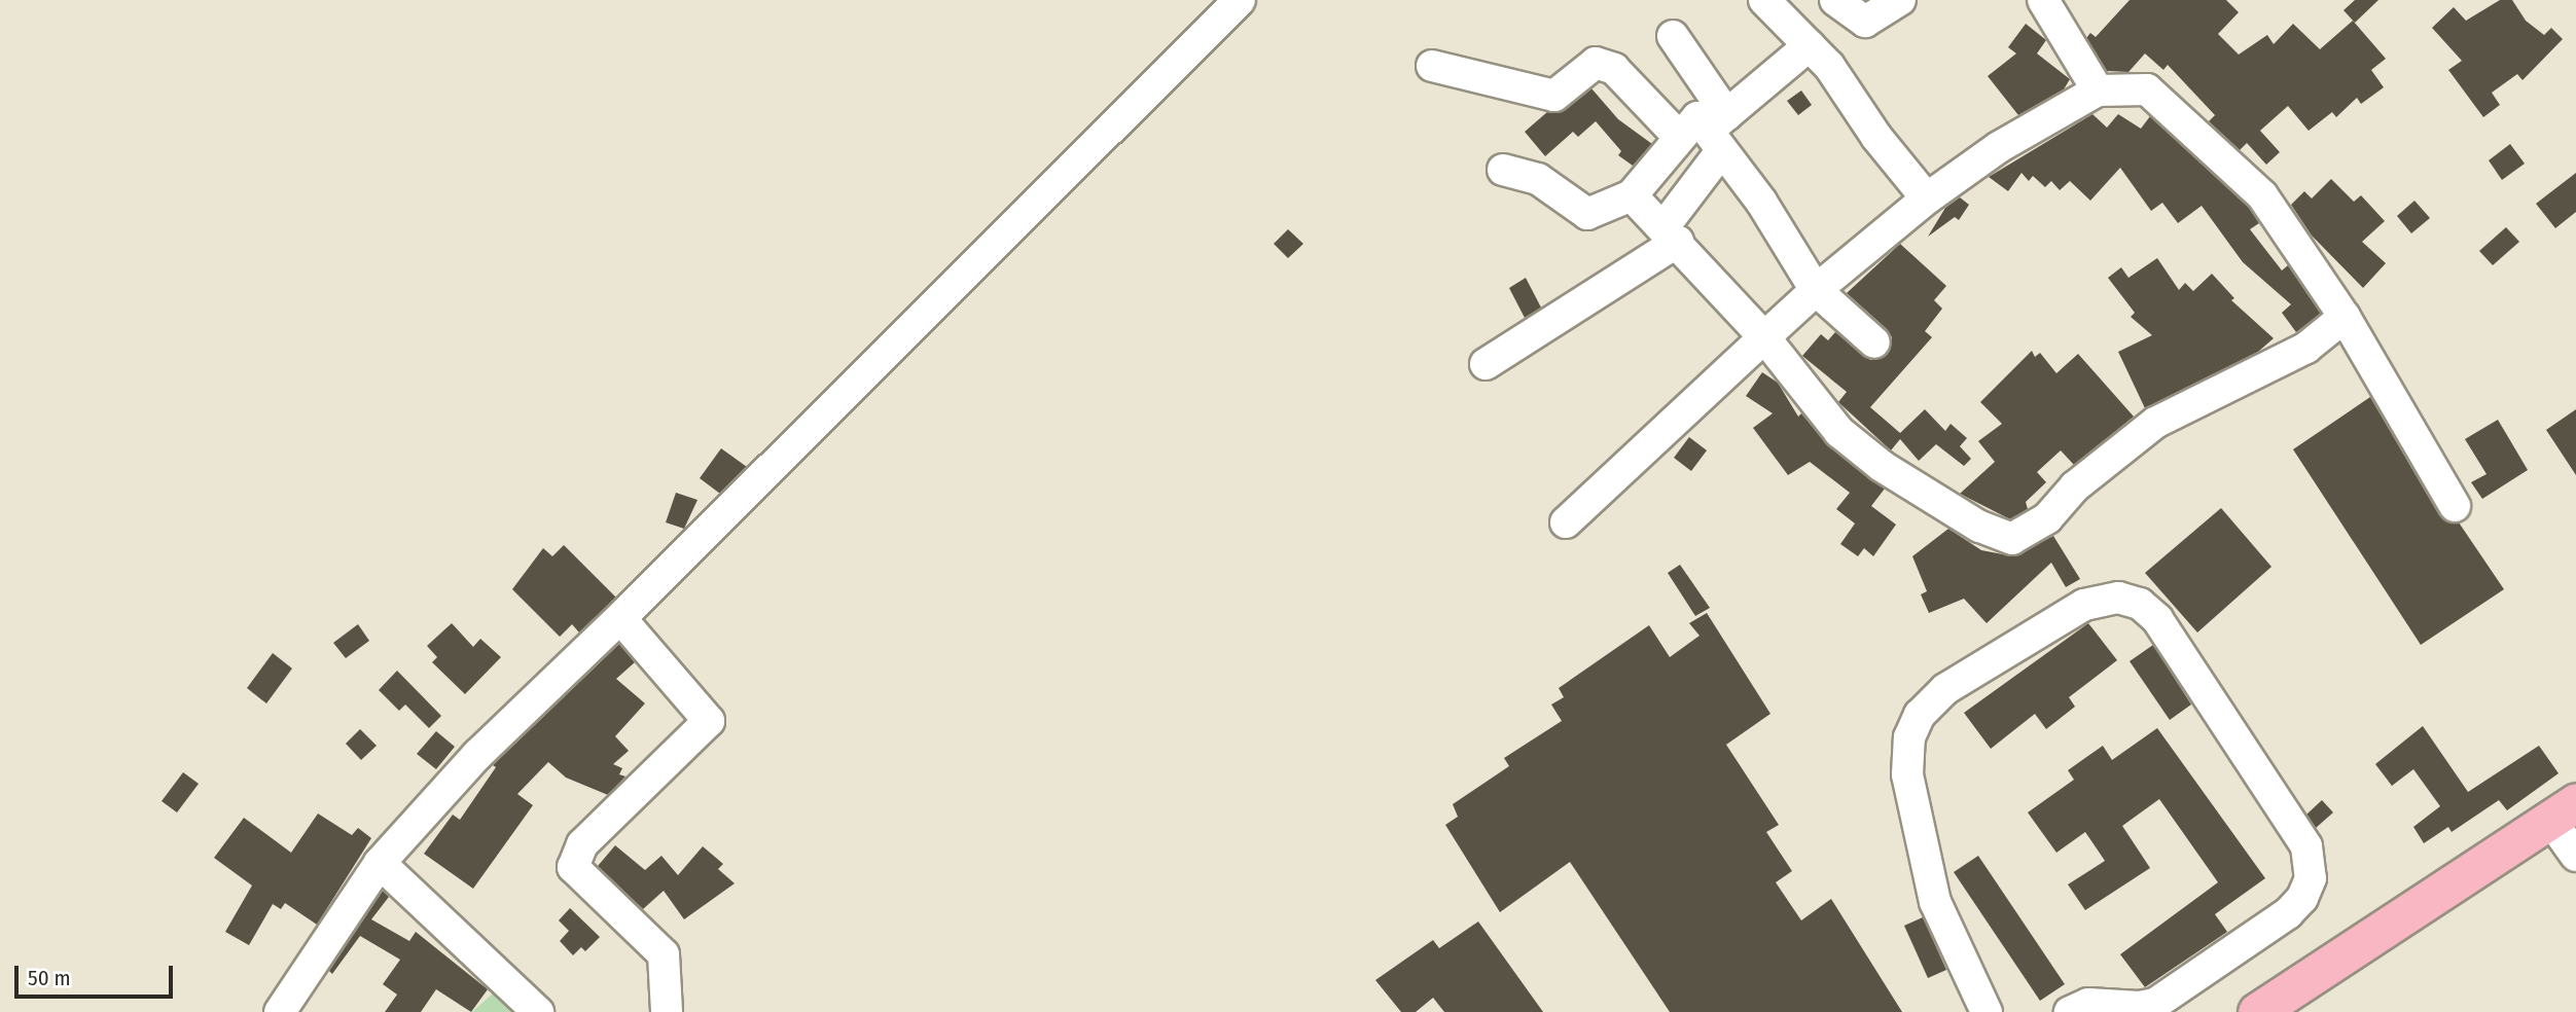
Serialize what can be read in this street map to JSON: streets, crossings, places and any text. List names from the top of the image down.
{
  "scale_bar": "50 m"
}
